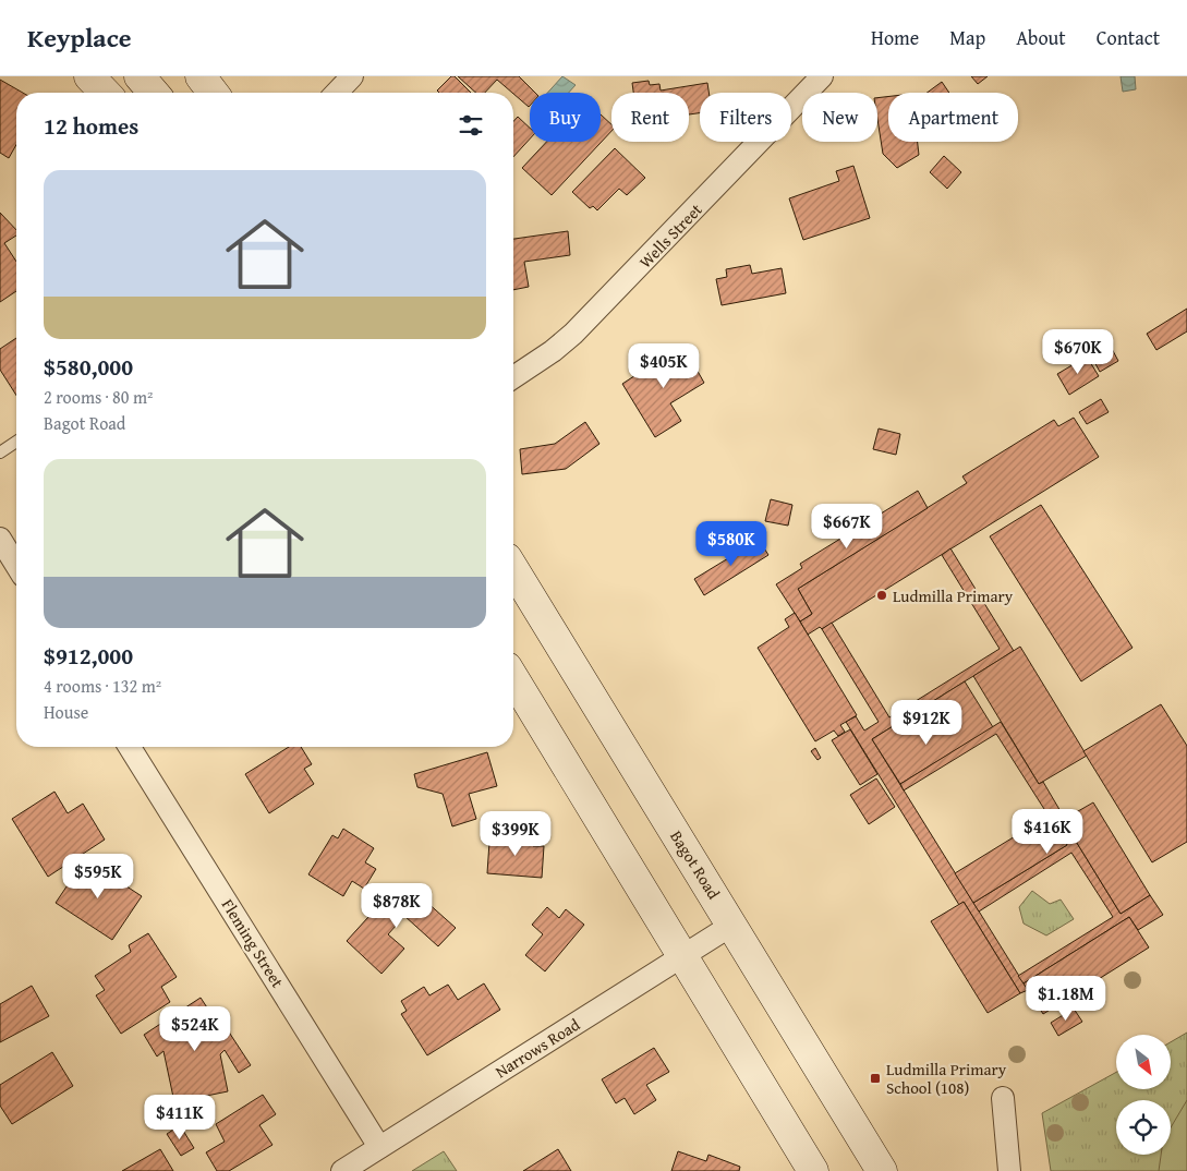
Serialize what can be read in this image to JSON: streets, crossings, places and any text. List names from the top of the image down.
{
  "streets": {
    "main road": ["Bagot Road"],
    "street": ["Wells Street", "Fleming Street", "Narrows Road"]
  },
  "crossings": [
    ["Bagot Road", "Narrows Road"],
    ["Fleming Street", "Narrows Road"]
  ],
  "places": {
    "other": ["Ludmilla Primary"],
    "transit": ["Ludmilla Primary School (108)"]
  },
  "north": "bottom right",
  "page": {
    "header": "Keyplace",
    "nav": [
      "Home",
      "Map",
      "About",
      "Contact"
    ],
    "chip": [
      "Buy",
      "Rent",
      "Filters",
      "New",
      "Apartment"
    ],
    "heading": "12 homes",
    "list": [
      {
        "name": "$580,000",
        "note": "2 rooms · 80 m² · Bagot Road"
      },
      {
        "name": "$912,000",
        "note": "4 rooms · 132 m² · House"
      }
    ],
    "price": [
      "$670K",
      "$405K",
      "$667K",
      "$580K",
      "$912K",
      "$416K",
      "$399K",
      "$595K",
      "$878K",
      "$1.18M",
      "$524K",
      "$411K"
    ]
  }
}
